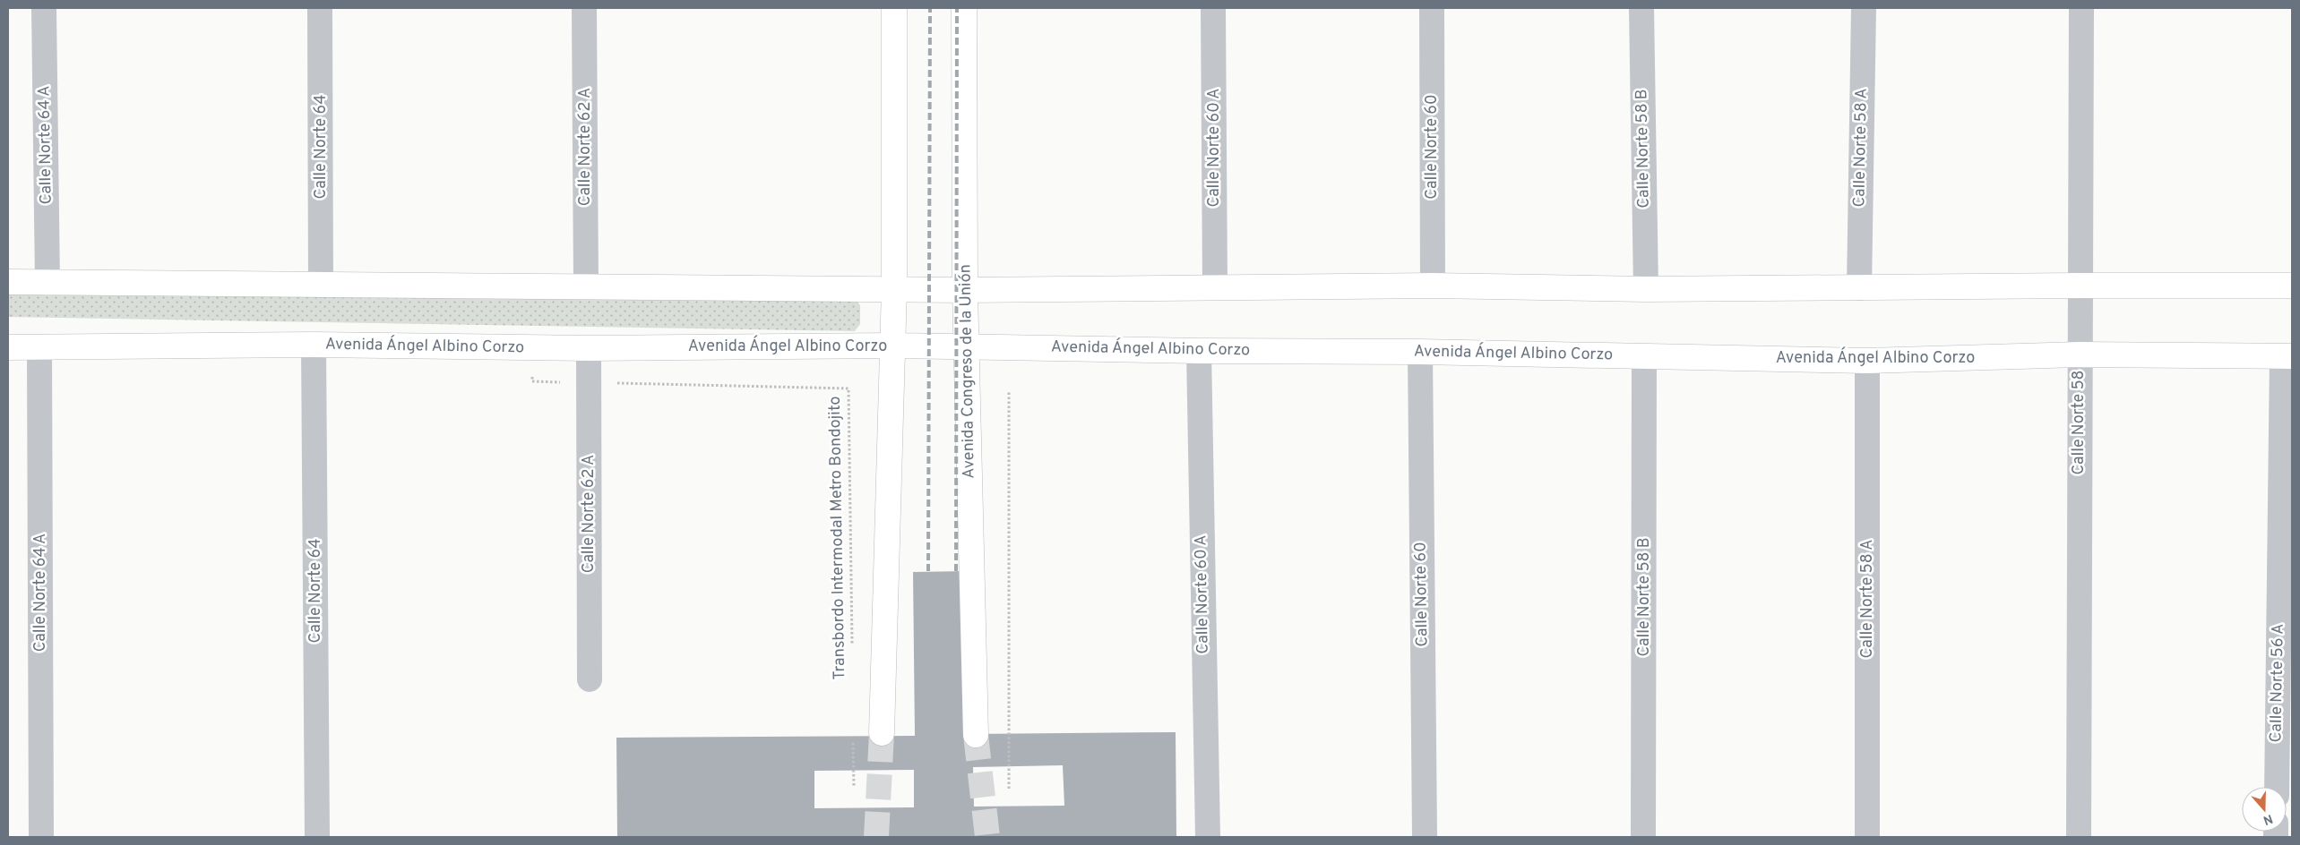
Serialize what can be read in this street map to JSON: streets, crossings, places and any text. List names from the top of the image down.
{
  "streets": {
    "main road": ["Avenida Ángel Albino Corzo", "Avenida Congreso de la Unión"],
    "street": [
      "Calle Norte 64 A",
      "Calle Norte 64",
      "Calle Norte 62 A",
      "Calle Norte 60",
      "Calle Norte 60 A",
      "Calle Norte 58 A",
      "Calle Norte 58 B",
      "Calle Norte 58",
      "Calle Norte 56 A"
    ],
    "path": ["Transbordo Intermodal Metro Bondojito"]
  },
  "crossings": [
    ["Calle Norte 64 A", "Avenida Ángel Albino Corzo"],
    ["Calle Norte 64", "Avenida Ángel Albino Corzo"],
    ["Calle Norte 62 A", "Avenida Ángel Albino Corzo"],
    ["Calle Norte 62 A", "Transbordo Intermodal Metro Bondojito"],
    ["Calle Norte 60", "Avenida Ángel Albino Corzo"],
    ["Calle Norte 60 A", "Avenida Ángel Albino Corzo"],
    ["Calle Norte 58 A", "Avenida Ángel Albino Corzo"],
    ["Calle Norte 58 B", "Avenida Ángel Albino Corzo"],
    ["Avenida Ángel Albino Corzo", "Avenida Congreso de la Unión"],
    ["Avenida Ángel Albino Corzo", "Calle Norte 58"],
    ["Avenida Ángel Albino Corzo", "Calle Norte 56 A"]
  ],
  "north": "bottom"
}
